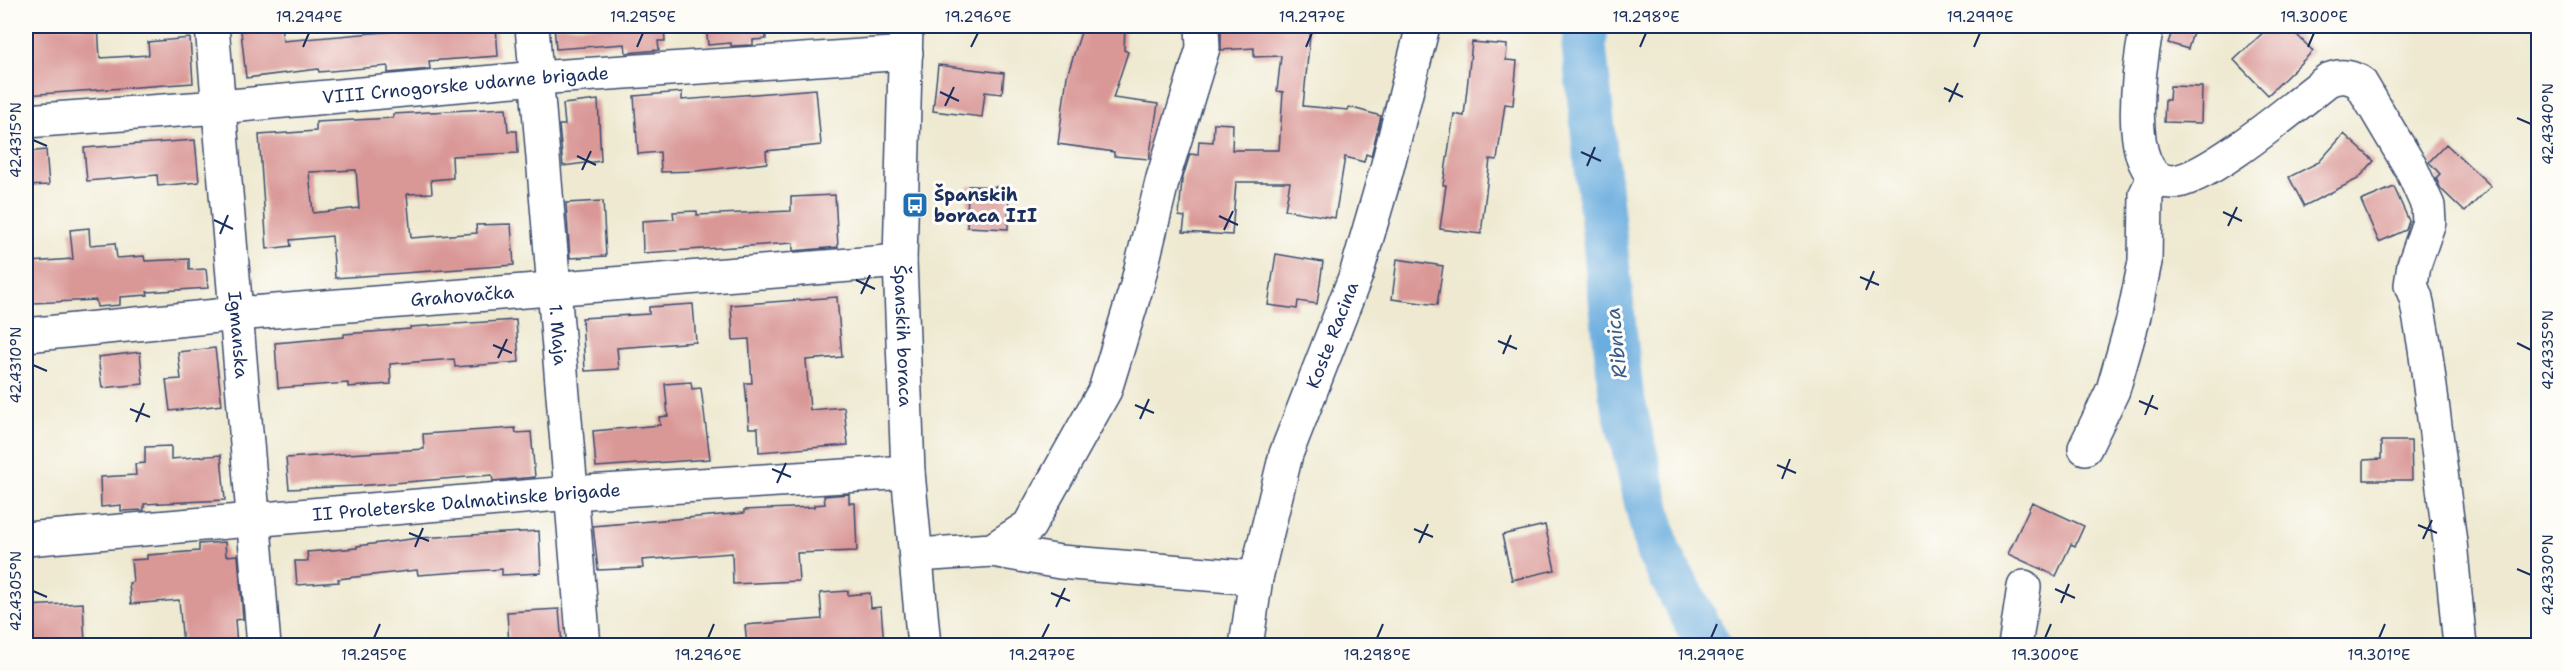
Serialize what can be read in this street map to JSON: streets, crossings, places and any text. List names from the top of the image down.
{
  "streets": {
    "street": [
      "VIII Crnogorske udarne brigade",
      "Grahovačka",
      "Igmanska",
      "1. Maja",
      "Koste Racina",
      "Španskih boraca",
      "II Proleterske Dalmatinske brigade"
    ]
  },
  "crossings": [
    ["VIII Crnogorske udarne brigade", "Igmanska"],
    ["VIII Crnogorske udarne brigade", "1. Maja"],
    ["VIII Crnogorske udarne brigade", "Španskih boraca"],
    ["Grahovačka", "Igmanska"],
    ["Grahovačka", "1. Maja"],
    ["Grahovačka", "Španskih boraca"],
    ["Igmanska", "II Proleterske Dalmatinske brigade"],
    ["1. Maja", "II Proleterske Dalmatinske brigade"],
    ["Španskih boraca", "II Proleterske Dalmatinske brigade"]
  ],
  "water": ["Ribnica"],
  "places": {
    "bus stop": ["Španskih boraca III"]
  },
  "coordinates": [
    "19.294°E",
    "19.295°E",
    "19.296°E",
    "19.297°E",
    "19.298°E",
    "19.299°E",
    "19.300°E",
    "42.4340°N",
    "42.4315°N",
    "42.4335°N",
    "42.4310°N",
    "42.4330°N",
    "42.4305°N",
    "19.301°E"
  ]
}
